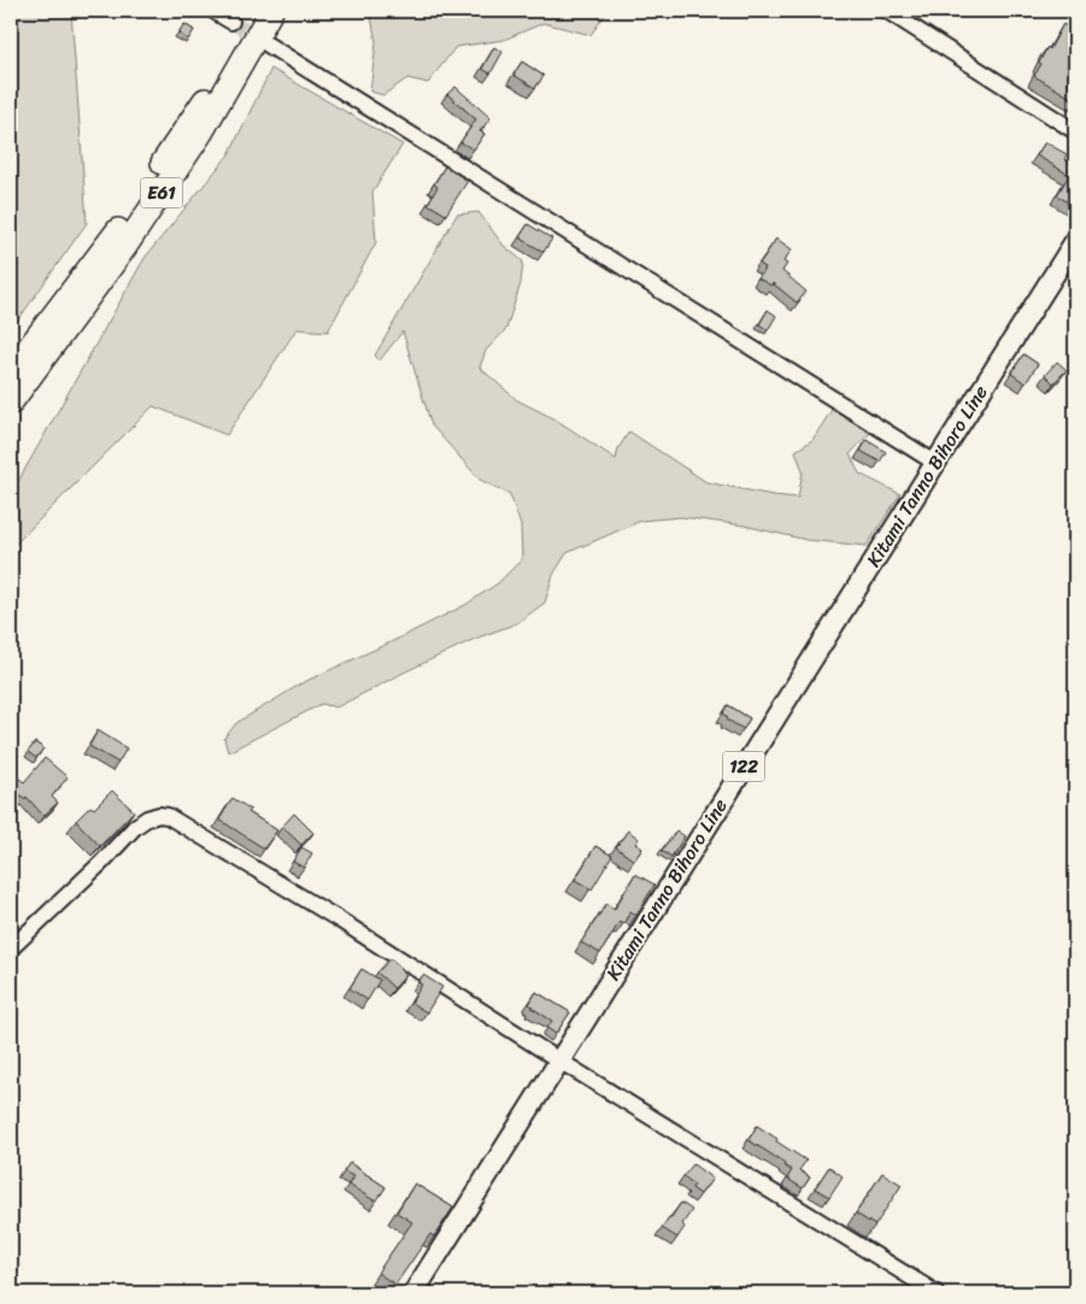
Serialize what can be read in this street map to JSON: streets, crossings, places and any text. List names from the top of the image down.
{
  "streets": {
    "highway": ["E61"],
    "main road": ["Kitami Tanno Bihoro Line", "122"]
  }
}
